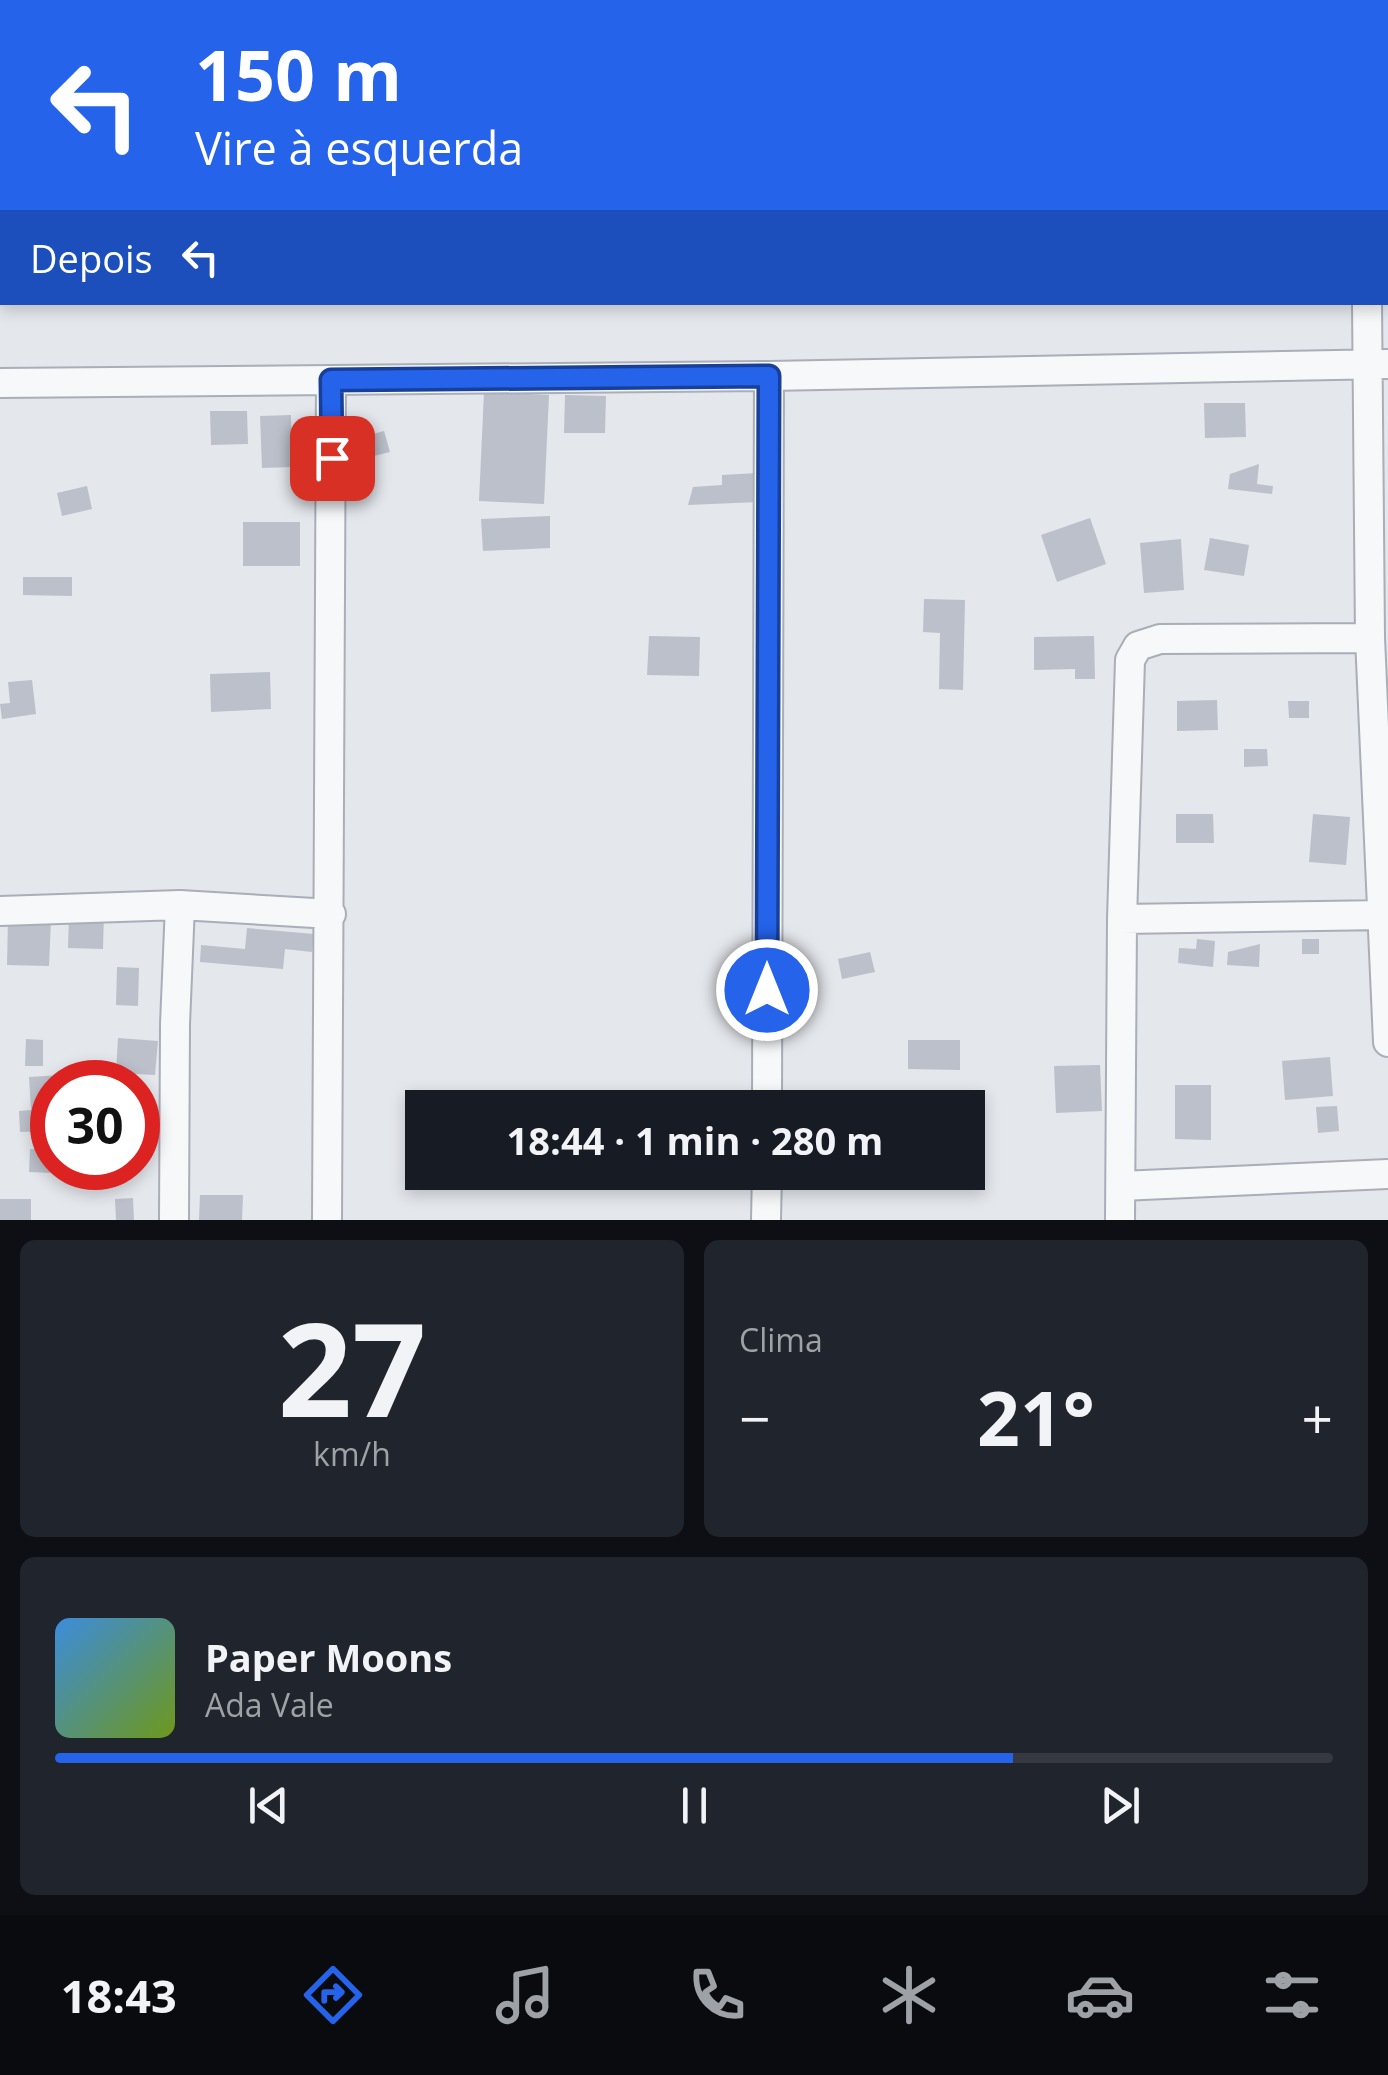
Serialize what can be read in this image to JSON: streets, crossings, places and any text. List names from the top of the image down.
{
  "page": {
    "turn": ["150 m", "Vire à esquerda"],
    "then": "Depois",
    "limit": "30",
    "trip": "18:44 · 1 min · 280 m",
    "tile": [
      ["27", "km/h"],
      "Clima"
    ],
    "heat": ["−", "21°", "+"],
    "song": ["Paper Moons", "Ada Vale"],
    "tabs": "18:43"
  }
}
